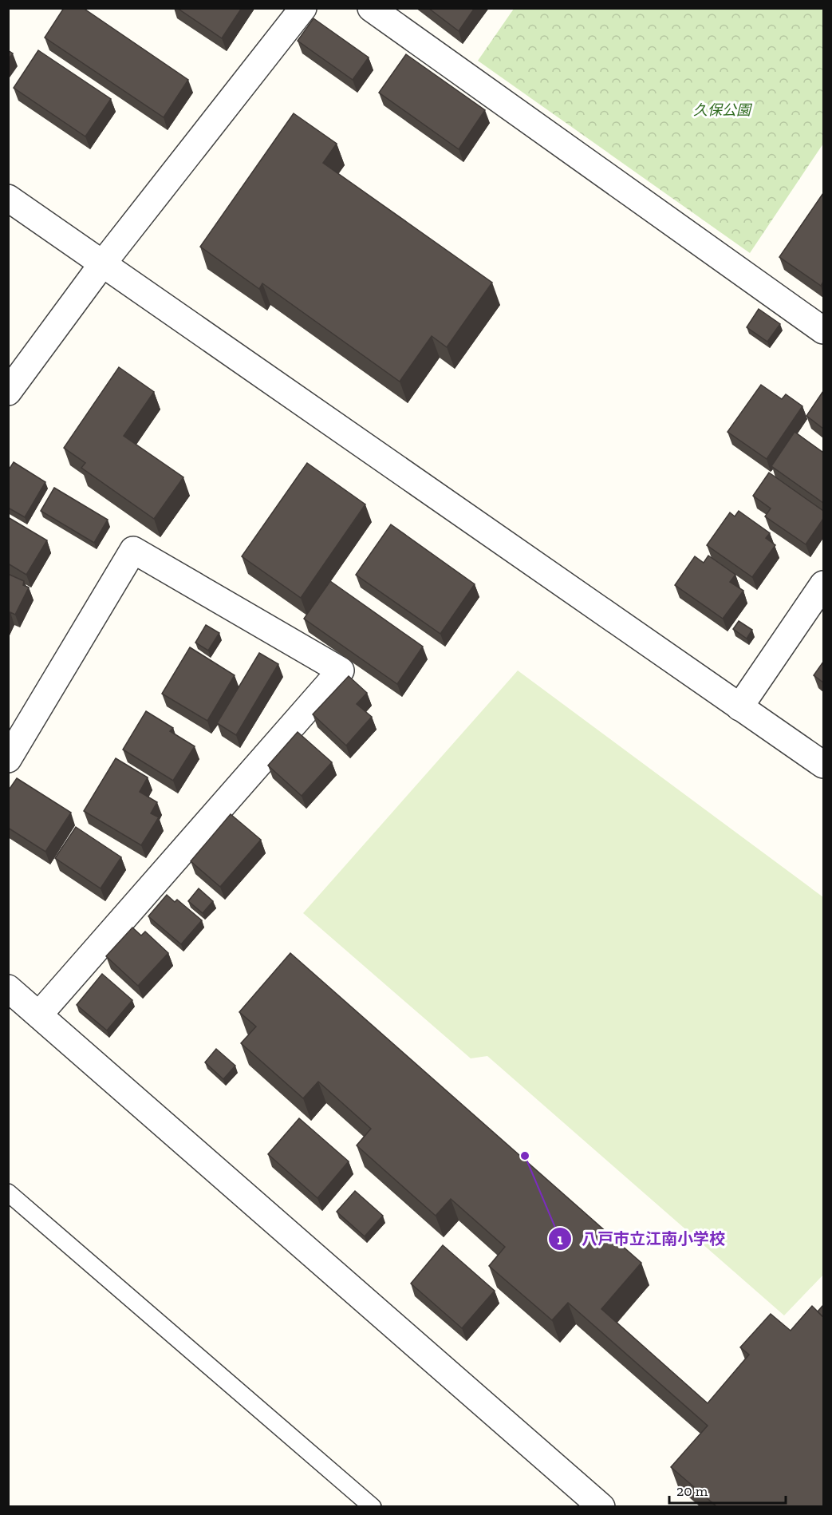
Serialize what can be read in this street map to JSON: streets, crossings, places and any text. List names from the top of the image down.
{
  "parks": ["久保公園"],
  "places": ["八戸市立江南小学校"],
  "scale_bar": "20 m"
}
